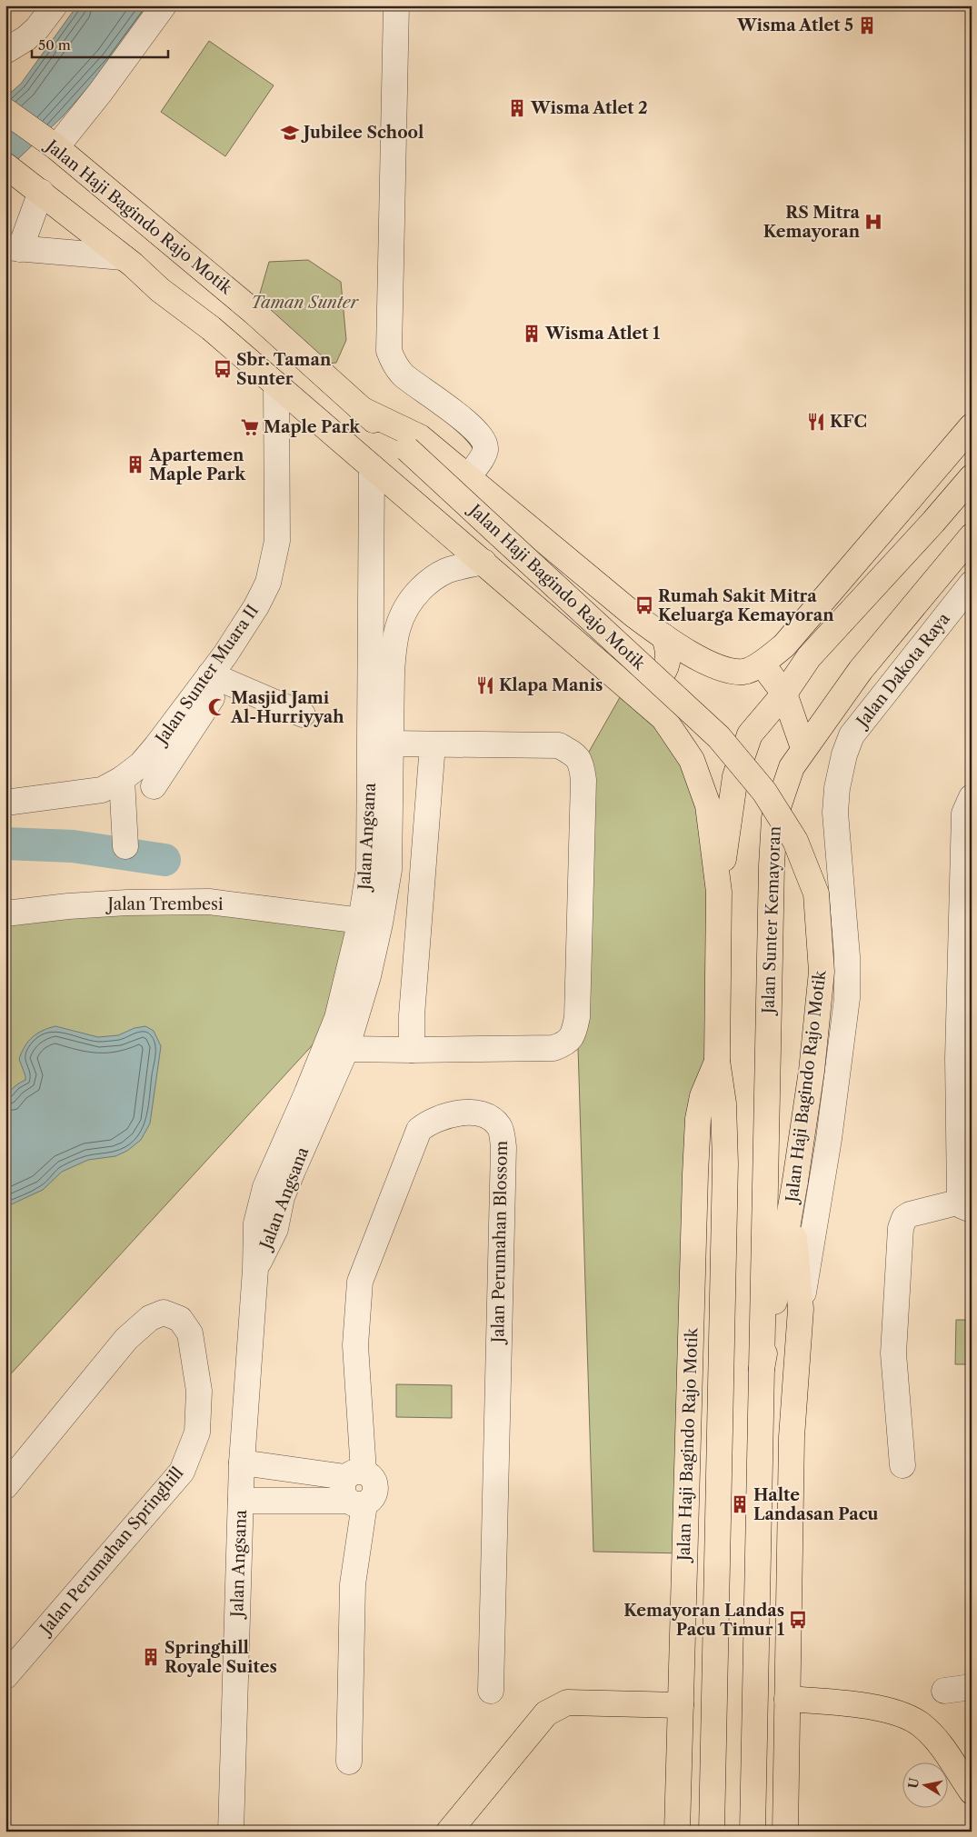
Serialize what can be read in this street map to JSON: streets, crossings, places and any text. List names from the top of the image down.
{
  "streets": {
    "main road": ["Jalan Haji Bagindo Rajo Motik", "Jalan Sunter Kemayoran"],
    "street": [
      "Jalan Dakota Raya",
      "Jalan Sunter Muara II",
      "Jalan Angsana",
      "Jalan Trembesi",
      "Jalan Perumahan Blossom",
      "Jalan Perumahan Springhill"
    ]
  },
  "crossings": [
    ["Jalan Haji Bagindo Rajo Motik", "Jalan Dakota Raya"],
    ["Jalan Haji Bagindo Rajo Motik", "Jalan Sunter Muara II"],
    ["Jalan Haji Bagindo Rajo Motik", "Jalan Angsana"],
    ["Jalan Haji Bagindo Rajo Motik", "Jalan Sunter Kemayoran"],
    ["Jalan Angsana", "Jalan Trembesi"]
  ],
  "parks": ["Taman Sunter"],
  "places": {
    "building": [
      "Wisma Atlet 5",
      "Wisma Atlet 2",
      "Wisma Atlet 1",
      "Apartemen Maple Park",
      "Halte Landasan Pacu",
      "Springhill Royale Suites"
    ],
    "school or university": ["Jubilee School"],
    "hospital": ["RS Mitra Kemayoran"],
    "bus stop": ["Sbr. Taman Sunter", "Rumah Sakit Mitra Keluarga Kemayoran", "Kemayoran Landas Pacu Timur 1"],
    "restaurant": ["KFC", "Klapa Manis"],
    "supermarket": ["Maple Park"],
    "mosque": ["Masjid Jami Al-Hurriyyah"]
  },
  "scale_bar": "50 m",
  "north": "left"
}
